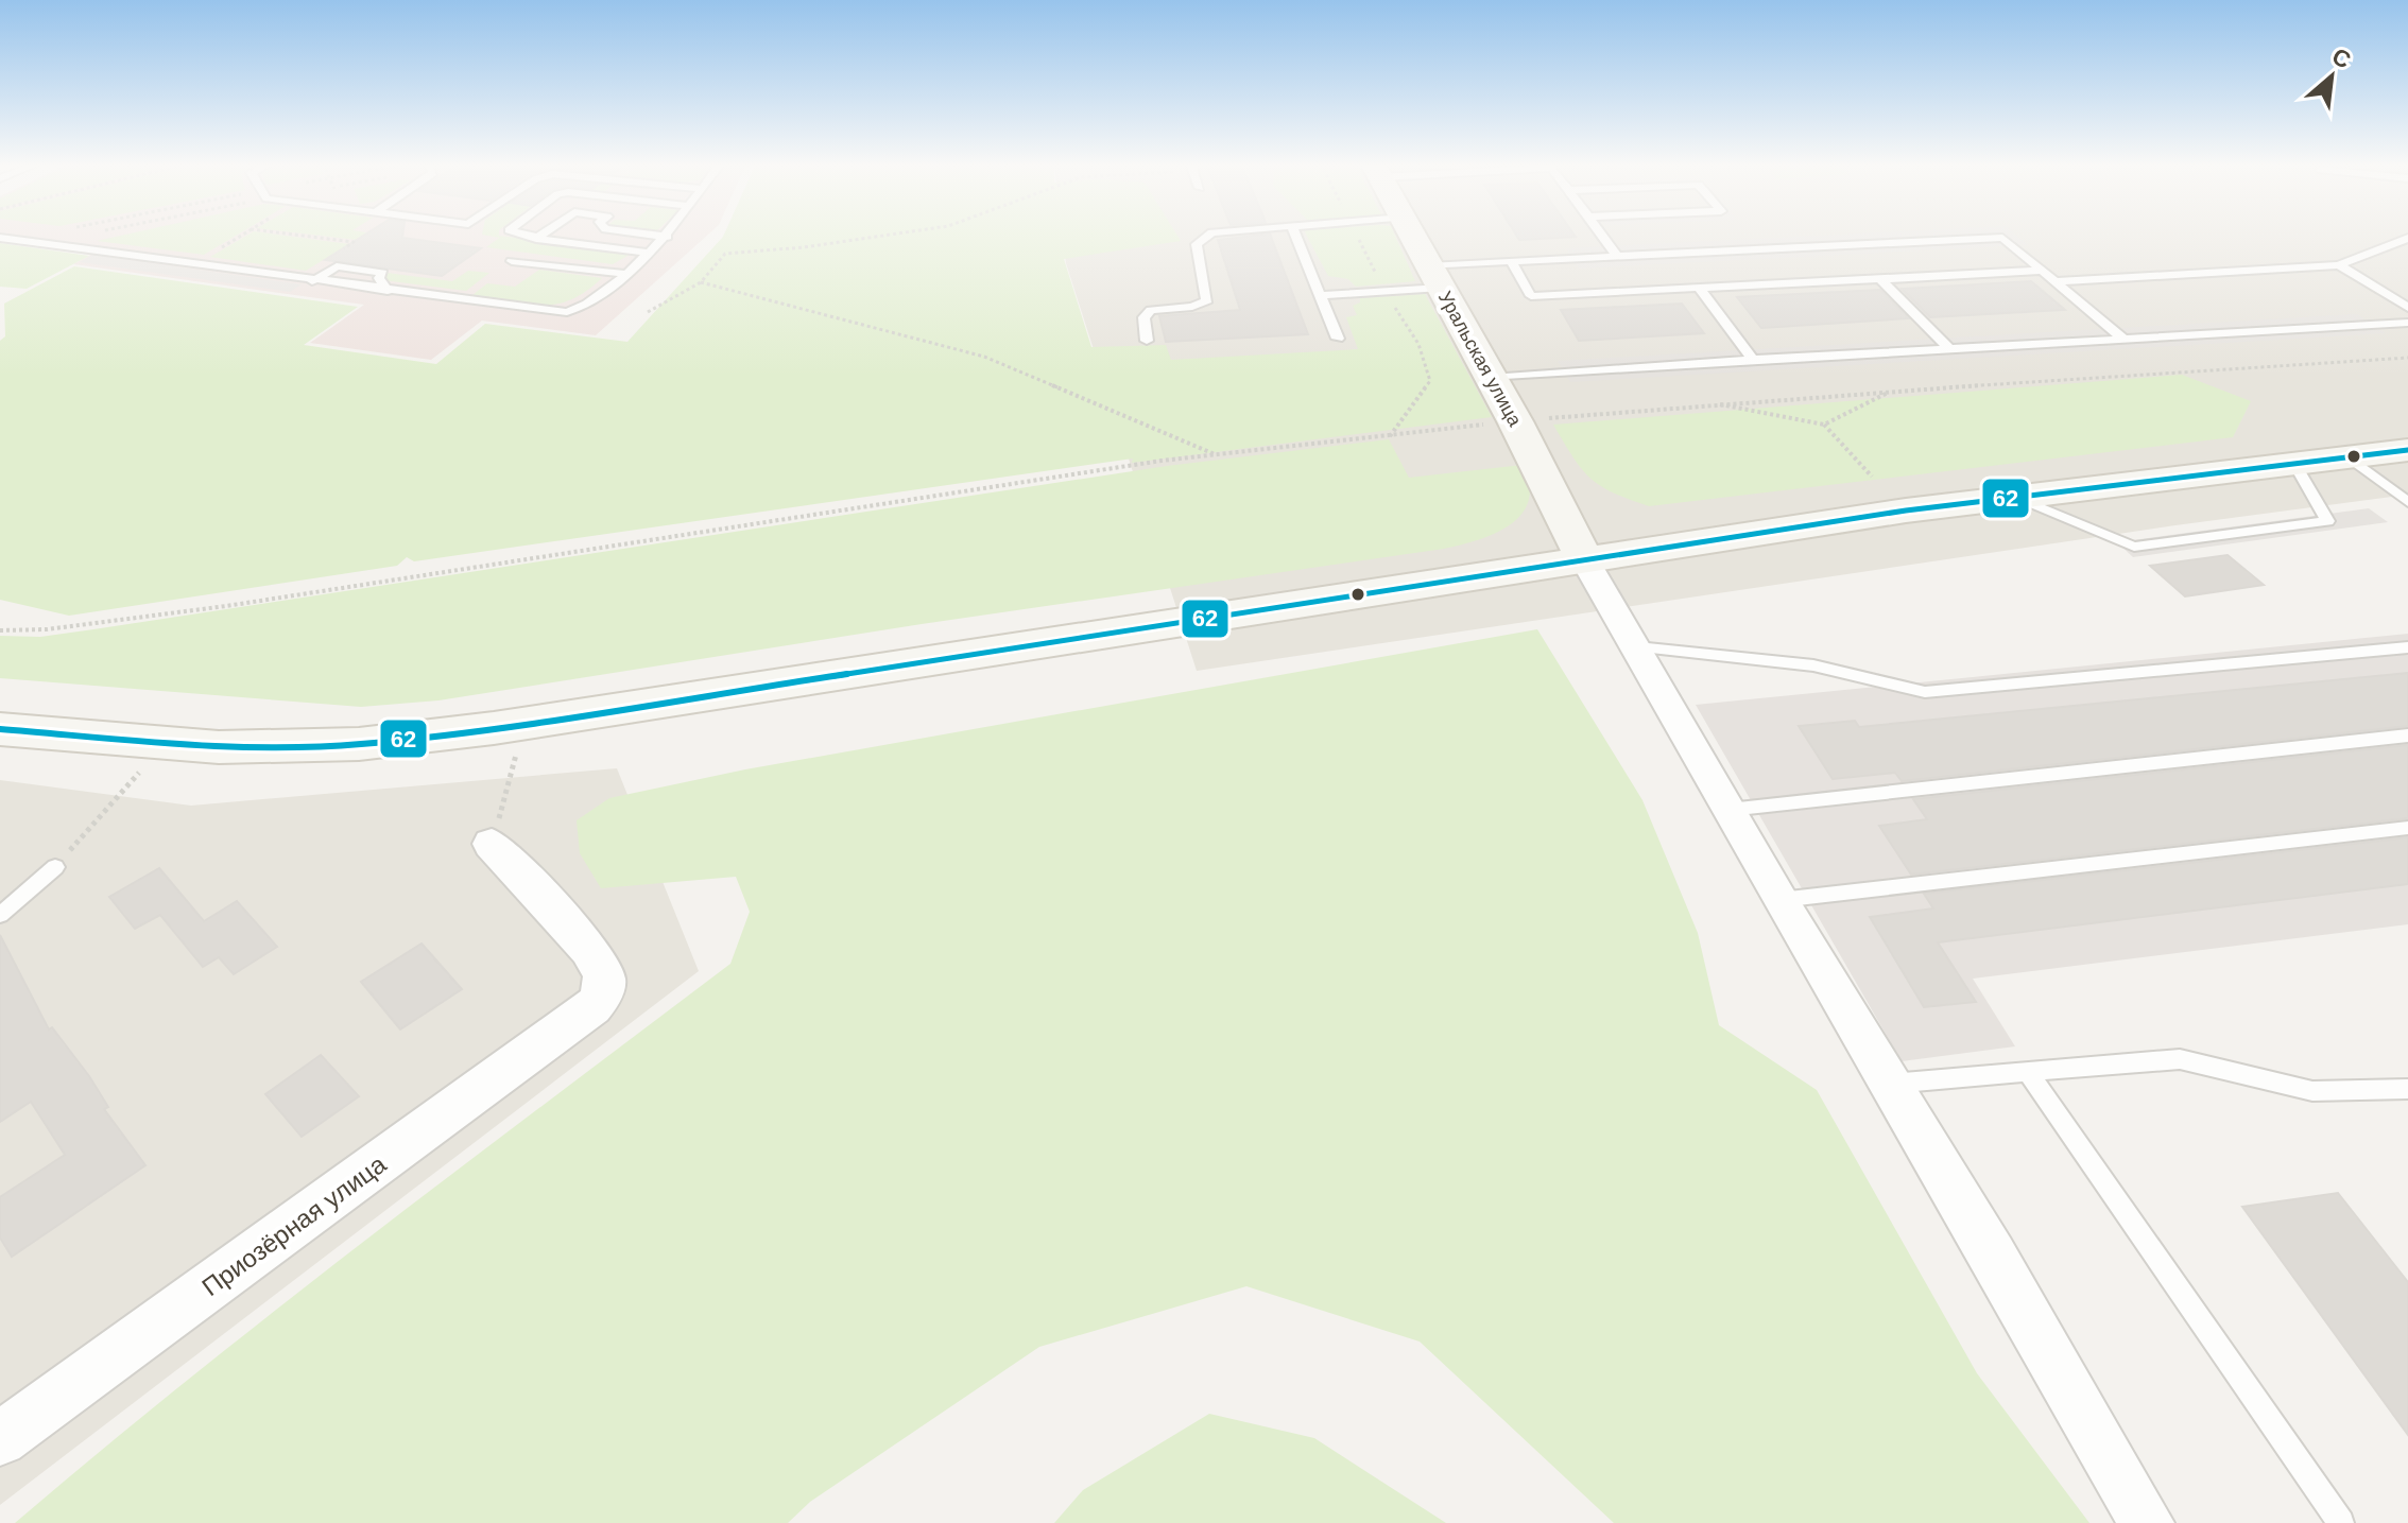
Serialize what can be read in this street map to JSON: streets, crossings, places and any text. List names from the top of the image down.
{
  "streets": {
    "main road": ["Уральская улица"],
    "street": ["Приозёрная улица"]
  },
  "lines": ["transit line 62"],
  "north": "top right"
}
